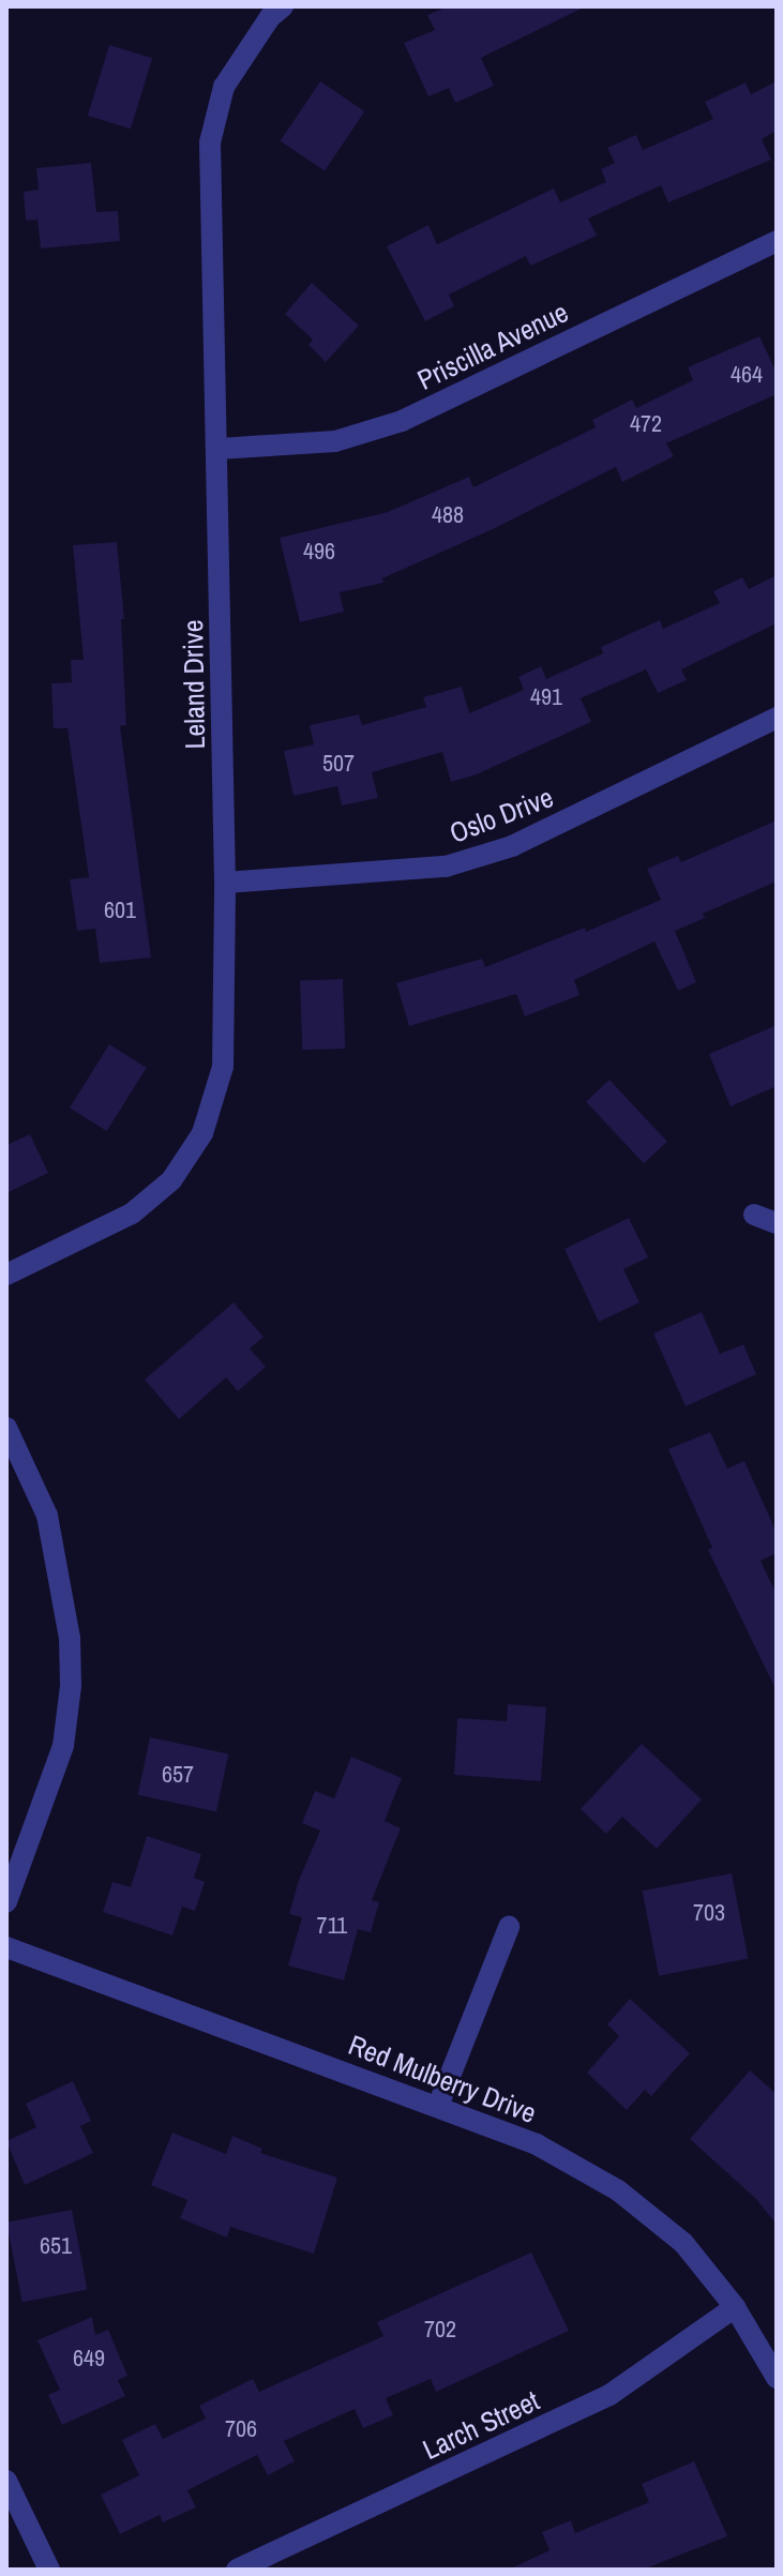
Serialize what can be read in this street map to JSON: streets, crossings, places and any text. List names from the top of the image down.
{
  "streets": {
    "street": [
      "Priscilla Avenue",
      "Leland Drive",
      "Oslo Drive",
      "Red Mulberry Drive",
      "Larch Street"
    ]
  },
  "crossings": [
    ["Priscilla Avenue", "Leland Drive"],
    ["Leland Drive", "Oslo Drive"],
    ["Red Mulberry Drive", "Larch Street"]
  ],
  "house_numbers": [
    "464",
    "472",
    "488",
    "496",
    "491",
    "507",
    "601",
    "657",
    "703",
    "711",
    "651",
    "702",
    "649",
    "706"
  ]
}
